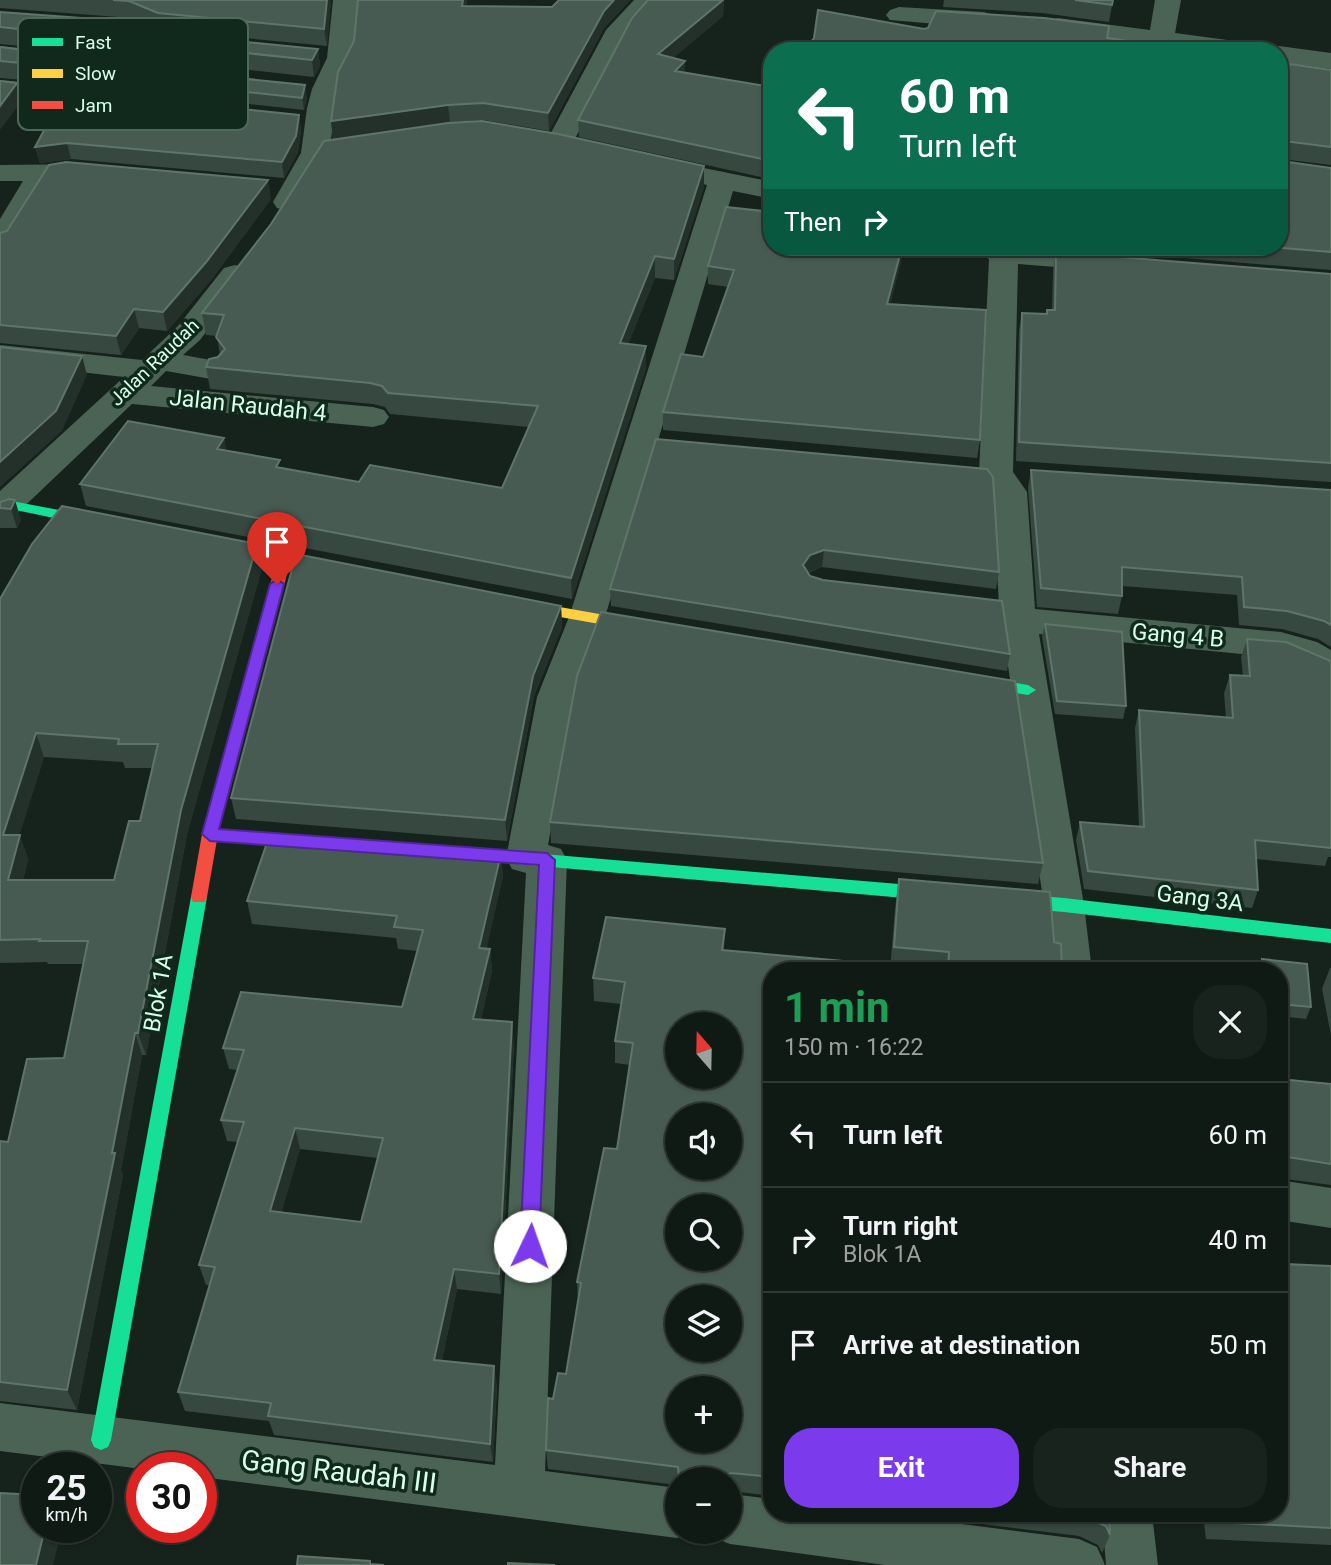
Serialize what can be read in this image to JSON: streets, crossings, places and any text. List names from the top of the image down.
{
  "streets": {
    "street": [
      "Jalan Raudah",
      "Jalan Raudah 4",
      "Gang 4 B",
      "Gang 3A",
      "Blok 1A",
      "Gang Raudah III"
    ]
  },
  "crossings": [
    ["Jalan Raudah", "Jalan Raudah 4"],
    ["Blok 1A", "Gang Raudah III"]
  ],
  "legend": ["Fast", "Slow", "Jam"],
  "north": "top",
  "page": {
    "turn": ["60 m", "Turn left"],
    "then": "Then",
    "heading": ["1 min", "150 m · 16:22"],
    "map_buttons": ["+", "−"],
    "list": [
      {
        "name": "Turn left",
        "value": "60 m"
      },
      {
        "name": "Turn right",
        "note": "Blok 1A",
        "value": "40 m"
      },
      {
        "name": "Arrive at destination",
        "value": "50 m"
      }
    ],
    "buttons": ["Exit", "Share"],
    "speed": "25 km/h",
    "limit": "30"
  }
}
